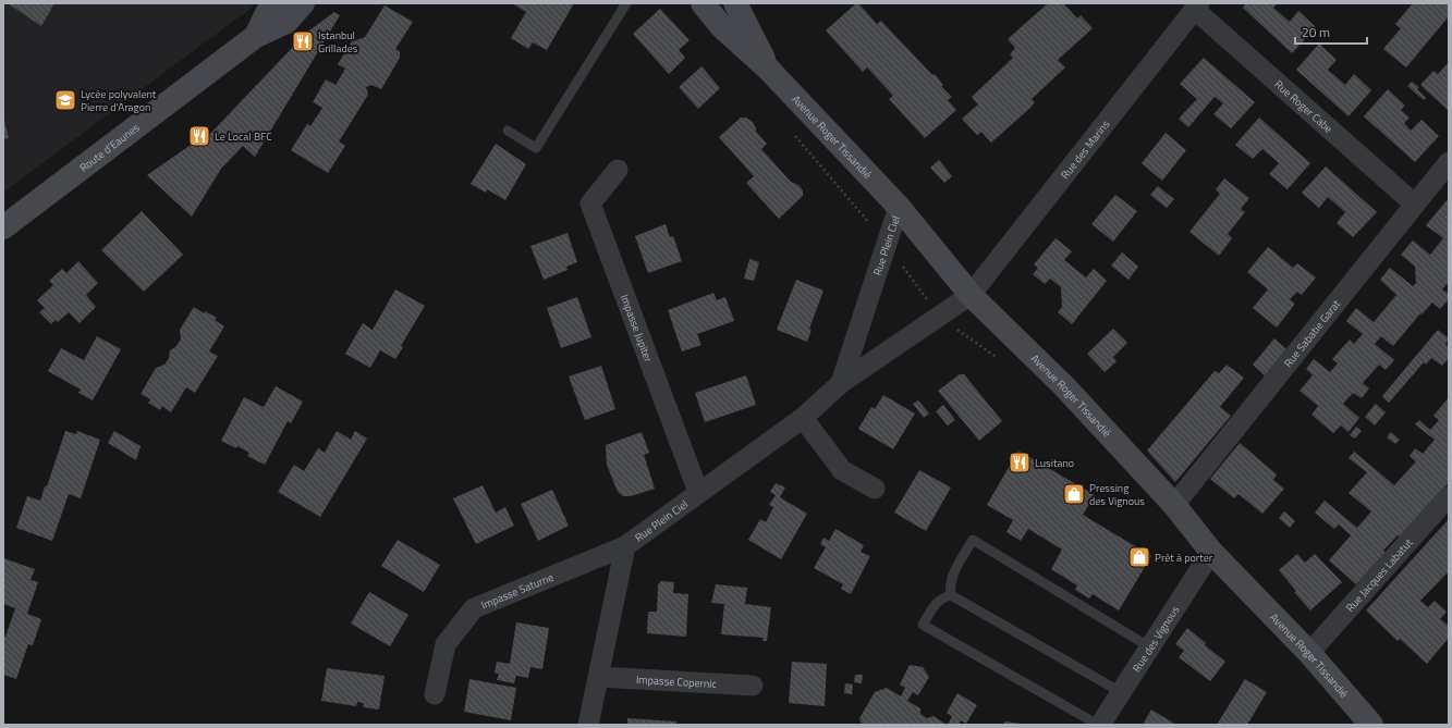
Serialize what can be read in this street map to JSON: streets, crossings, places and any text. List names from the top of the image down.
{
  "streets": {
    "main road": ["Avenue Roger Tissandié", "Route d'Eaunes"],
    "street": [
      "Rue Roger Cabe",
      "Rue des Marins",
      "Rue Plein Ciel",
      "Impasse Jupiter",
      "Rue Sabatie Garat",
      "Rue Jacques Labatut",
      "Impasse Saturne",
      "Rue des Vignous",
      "Impasse Copernic"
    ]
  },
  "crossings": [
    ["Rue Roger Cabe", "Rue des Marins"],
    ["Rue Roger Cabe", "Rue Sabatie Garat"],
    ["Avenue Roger Tissandié", "Rue des Marins"],
    ["Avenue Roger Tissandié", "Rue Plein Ciel"],
    ["Avenue Roger Tissandié", "Rue Sabatie Garat"],
    ["Avenue Roger Tissandié", "Rue Jacques Labatut"],
    ["Avenue Roger Tissandié", "Rue des Vignous"],
    ["Rue des Marins", "Rue Plein Ciel"],
    ["Rue Plein Ciel", "Impasse Jupiter"],
    ["Rue Plein Ciel", "Impasse Saturne"],
    ["Rue Plein Ciel", "Impasse Copernic"]
  ],
  "places": {
    "restaurant": ["Istanbul Grillades", "Le Local BFC", "Lusitano"],
    "school or university": ["Lycée polyvalent Pierre d'Aragon"],
    "shop": ["Pressing des Vignous", "Prêt à porter"]
  },
  "scale_bar": "20 m"
}
